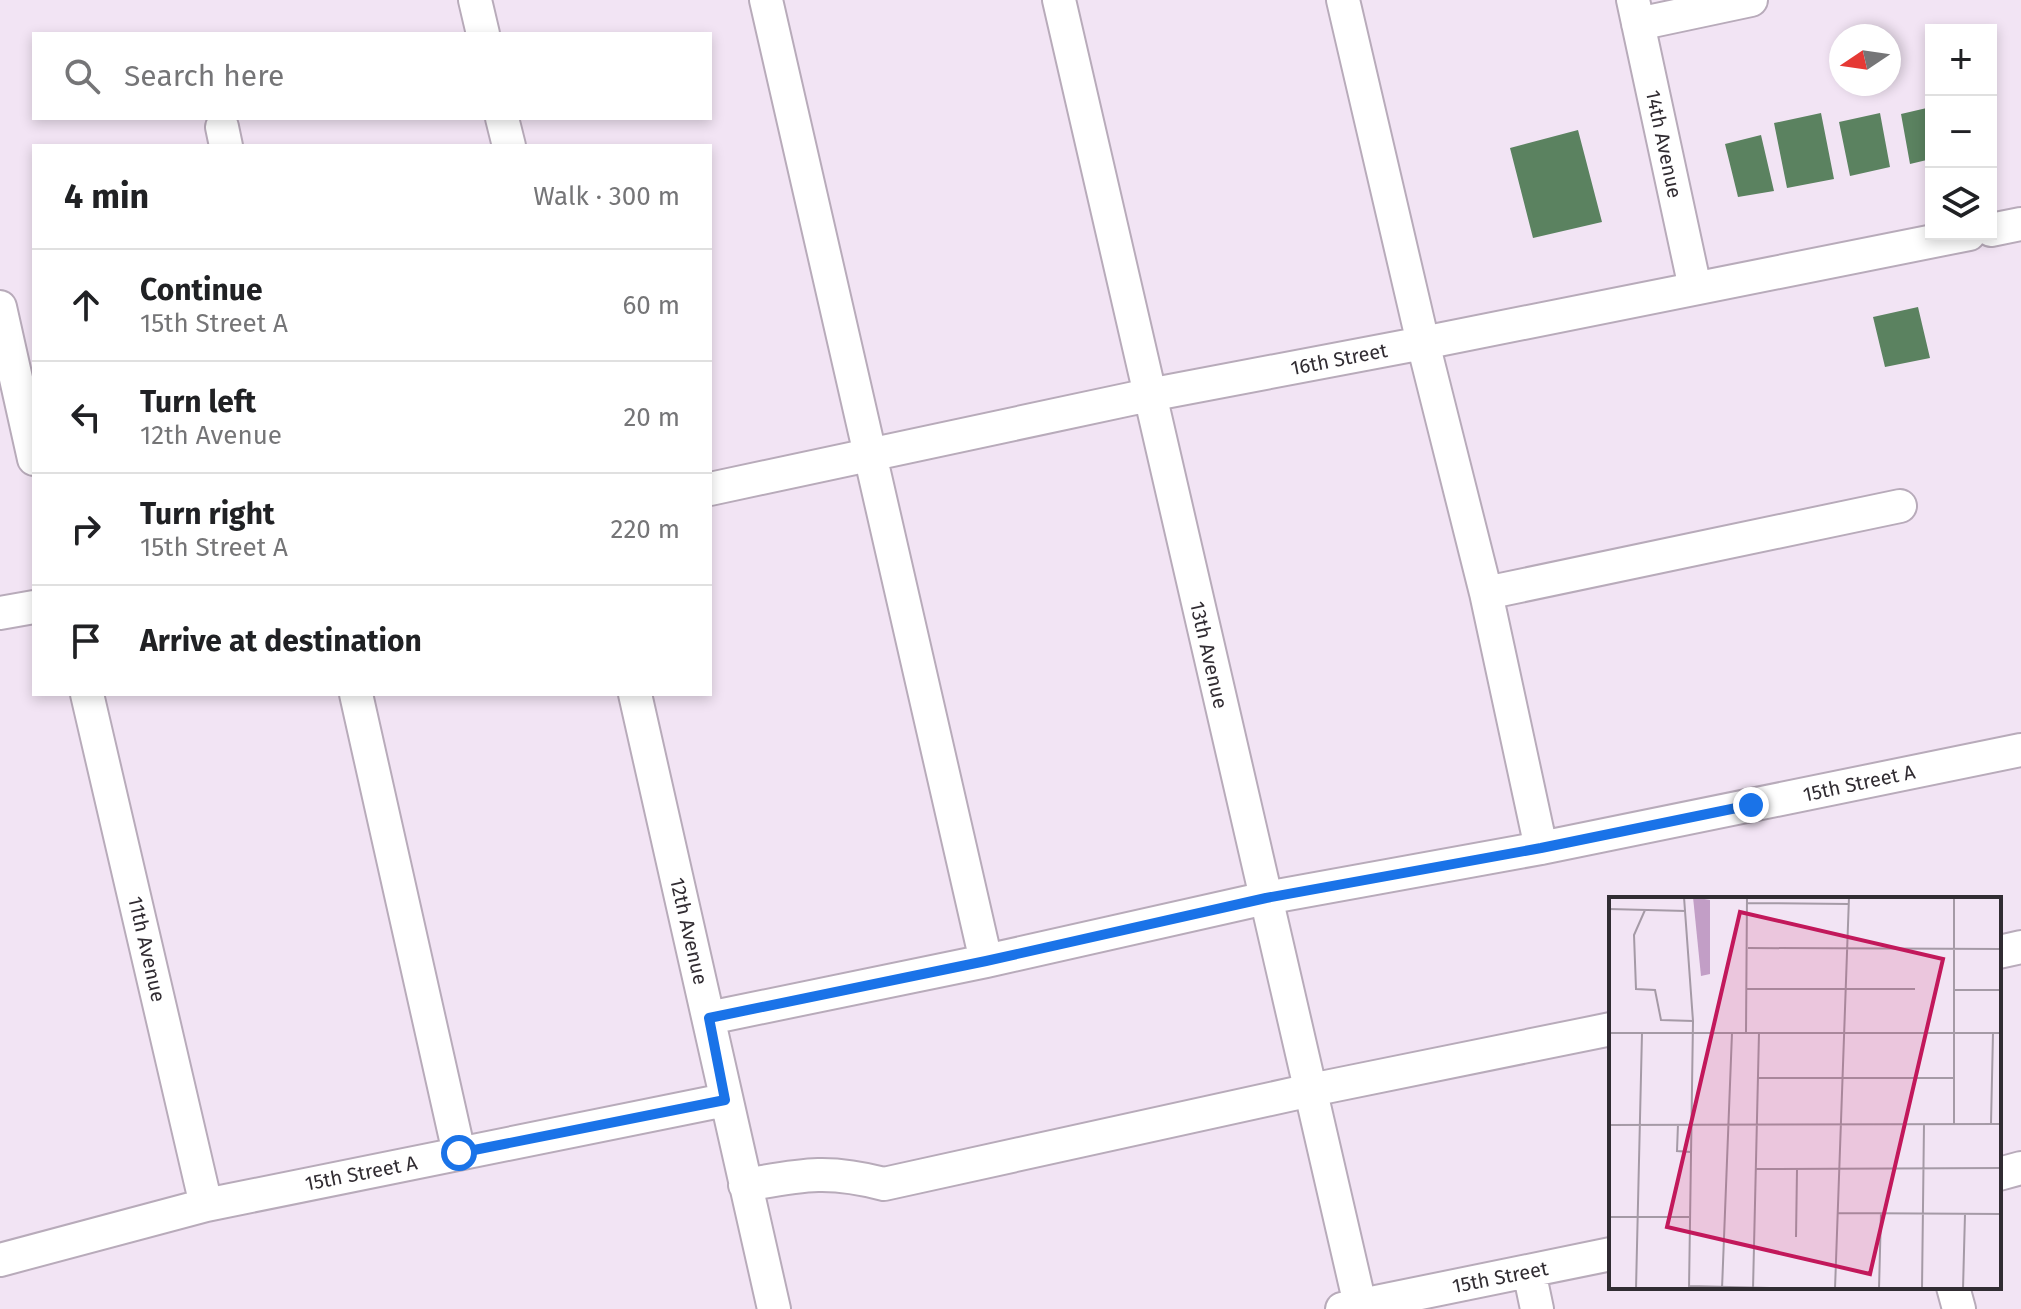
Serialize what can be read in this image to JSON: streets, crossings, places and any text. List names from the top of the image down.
{
  "streets": {
    "street": [
      "14th Avenue",
      "16th Street",
      "13th Avenue",
      "15th Street A",
      "12th Avenue",
      "11th Avenue",
      "15th Street"
    ]
  },
  "crossings": [
    ["14th Avenue", "16th Street"],
    ["16th Street", "13th Avenue"],
    ["13th Avenue", "15th Street A"],
    ["13th Avenue", "15th Street"],
    ["15th Street A", "12th Avenue"],
    ["15th Street A", "11th Avenue"]
  ],
  "north": "left",
  "page": {
    "map_buttons": ["+", "−"],
    "search": "Search here",
    "heading": ["4 min", "Walk · 300 m"],
    "list": [
      ["Continue", "15th Street A", "60 m"],
      ["Turn left", "12th Avenue", "20 m"],
      ["Turn right", "15th Street A", "220 m"],
      "Arrive at destination"
    ]
  }
}
